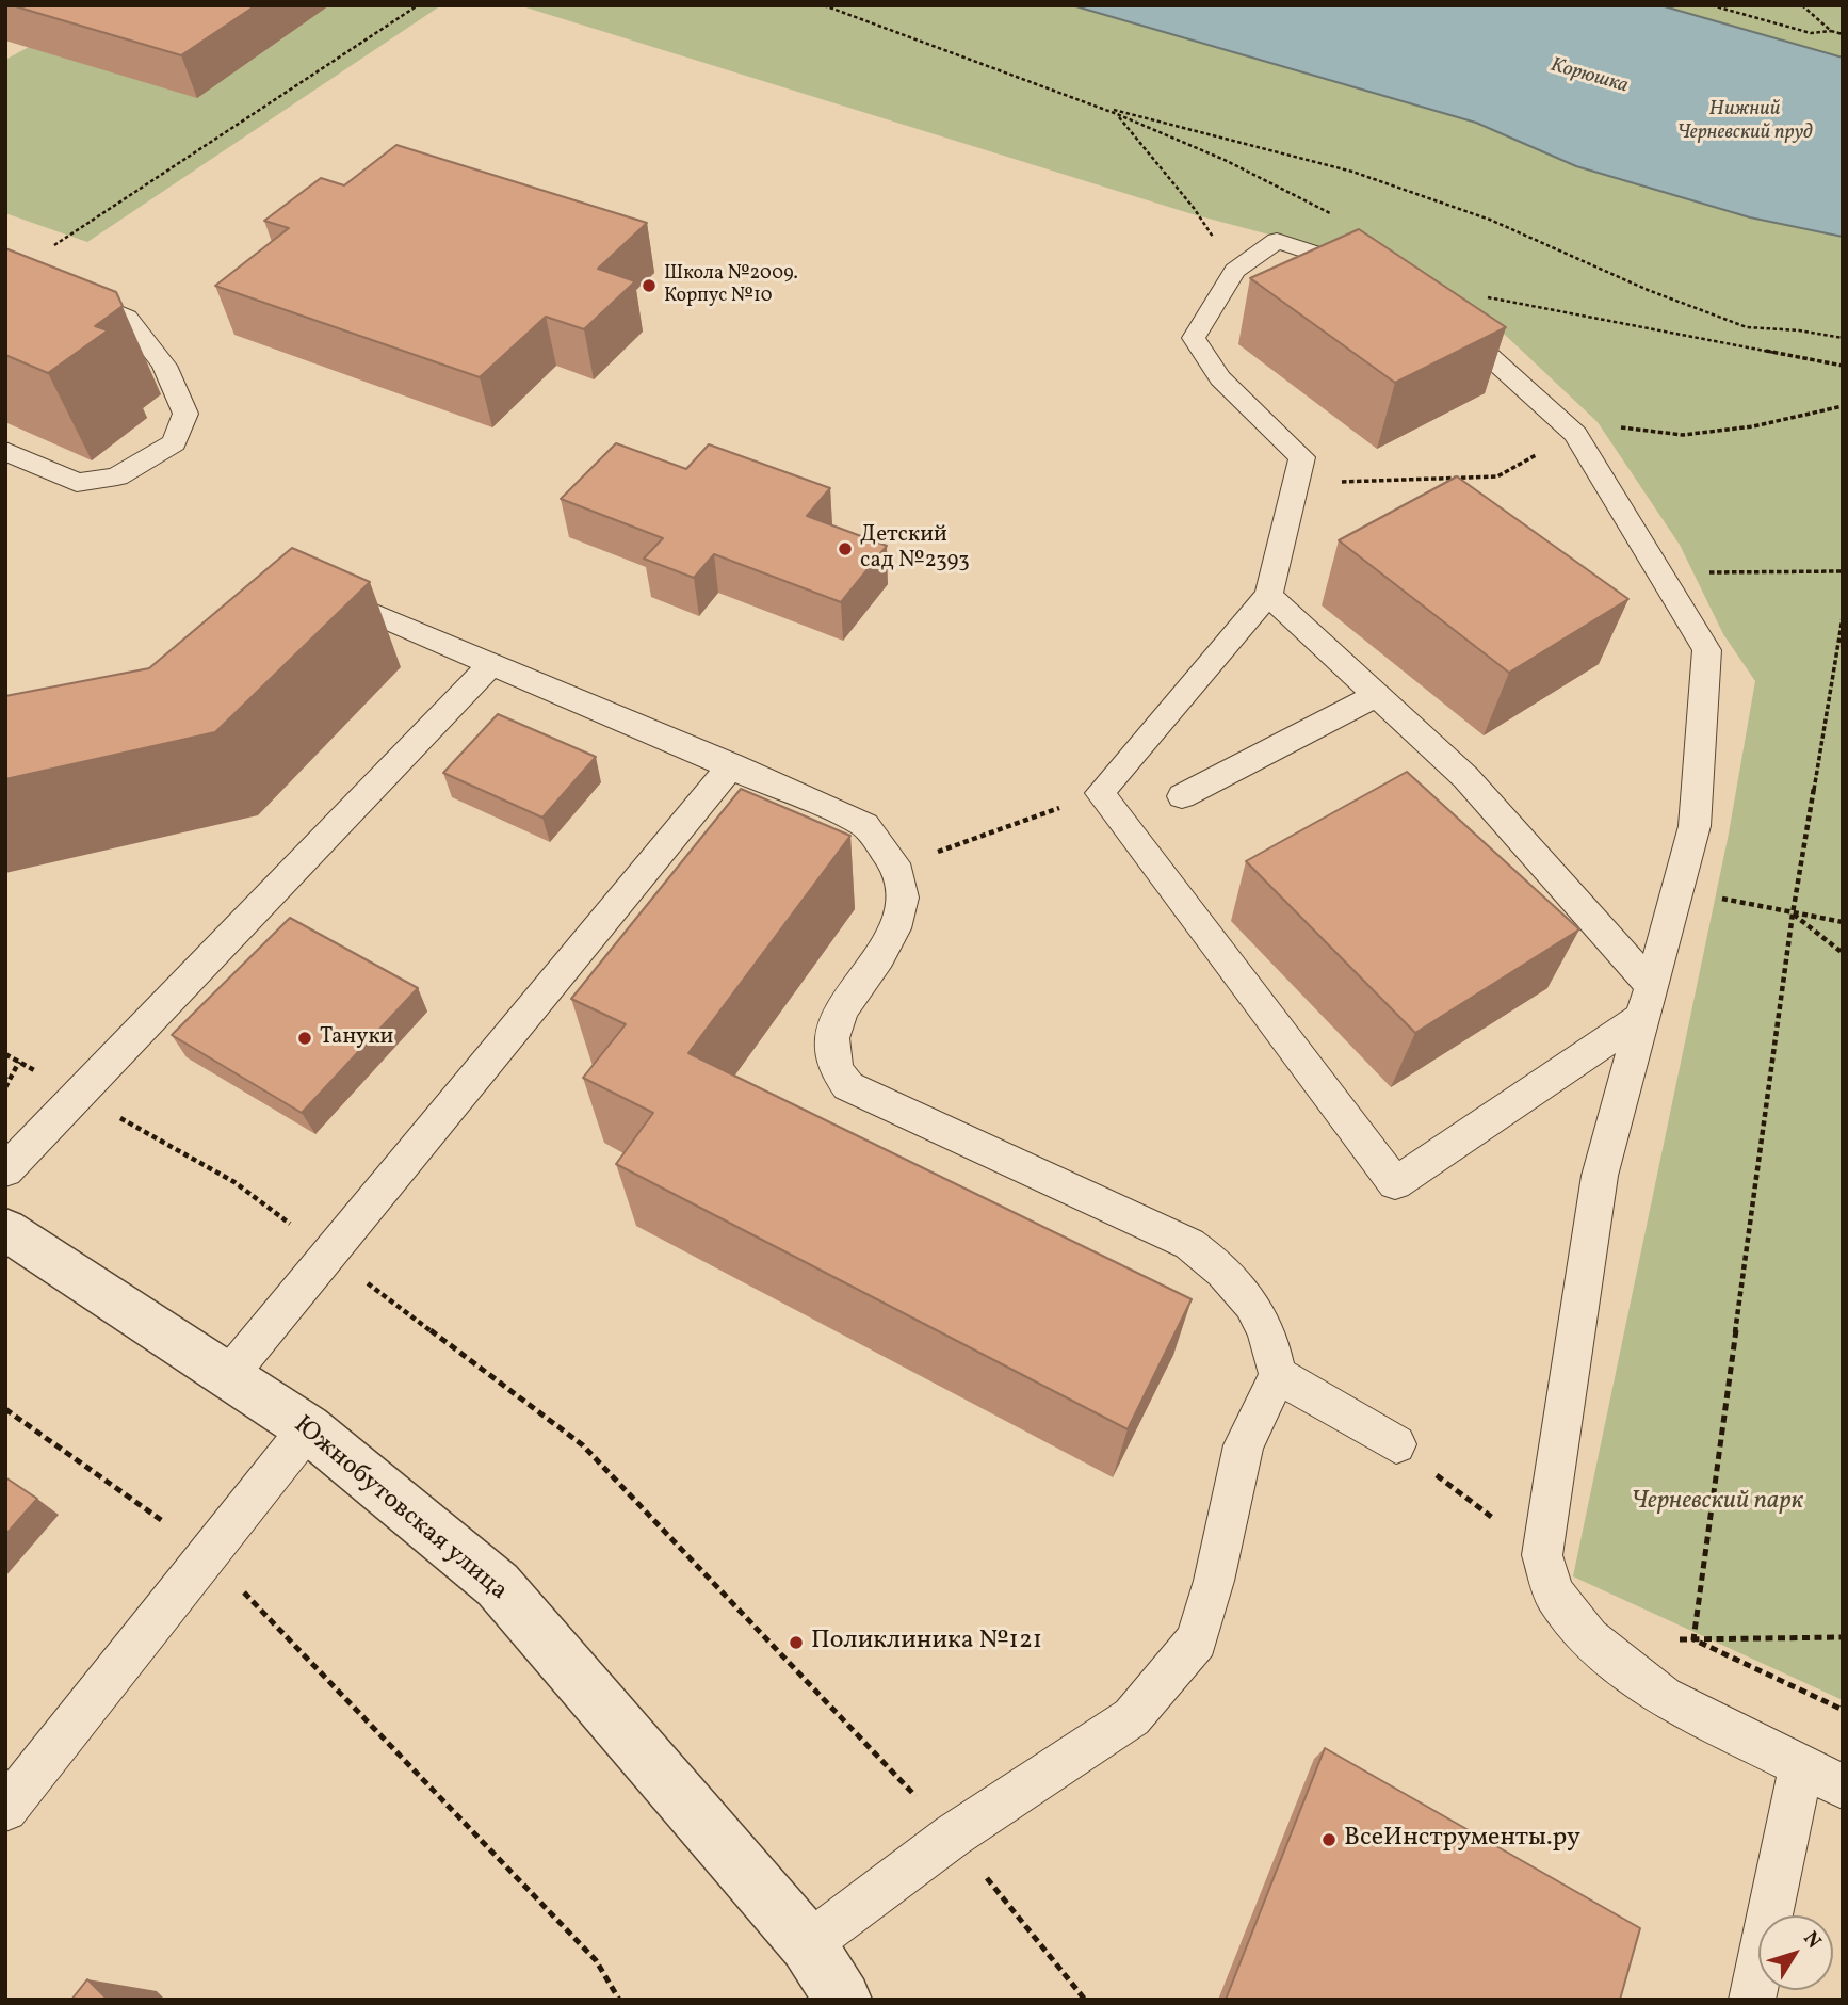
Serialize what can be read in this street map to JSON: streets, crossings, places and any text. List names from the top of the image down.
{
  "streets": {
    "street": ["Южнобутовская улица"]
  },
  "water": ["Корюшка", "Нижний Черневский пруд"],
  "parks": ["Черневский парк"],
  "places": [
    "Школа №2009. Корпус №10",
    "Детский сад №2393",
    "Тануки",
    "Поликлиника №121",
    "ВсеИнструменты.ру"
  ],
  "north": "top right"
}
